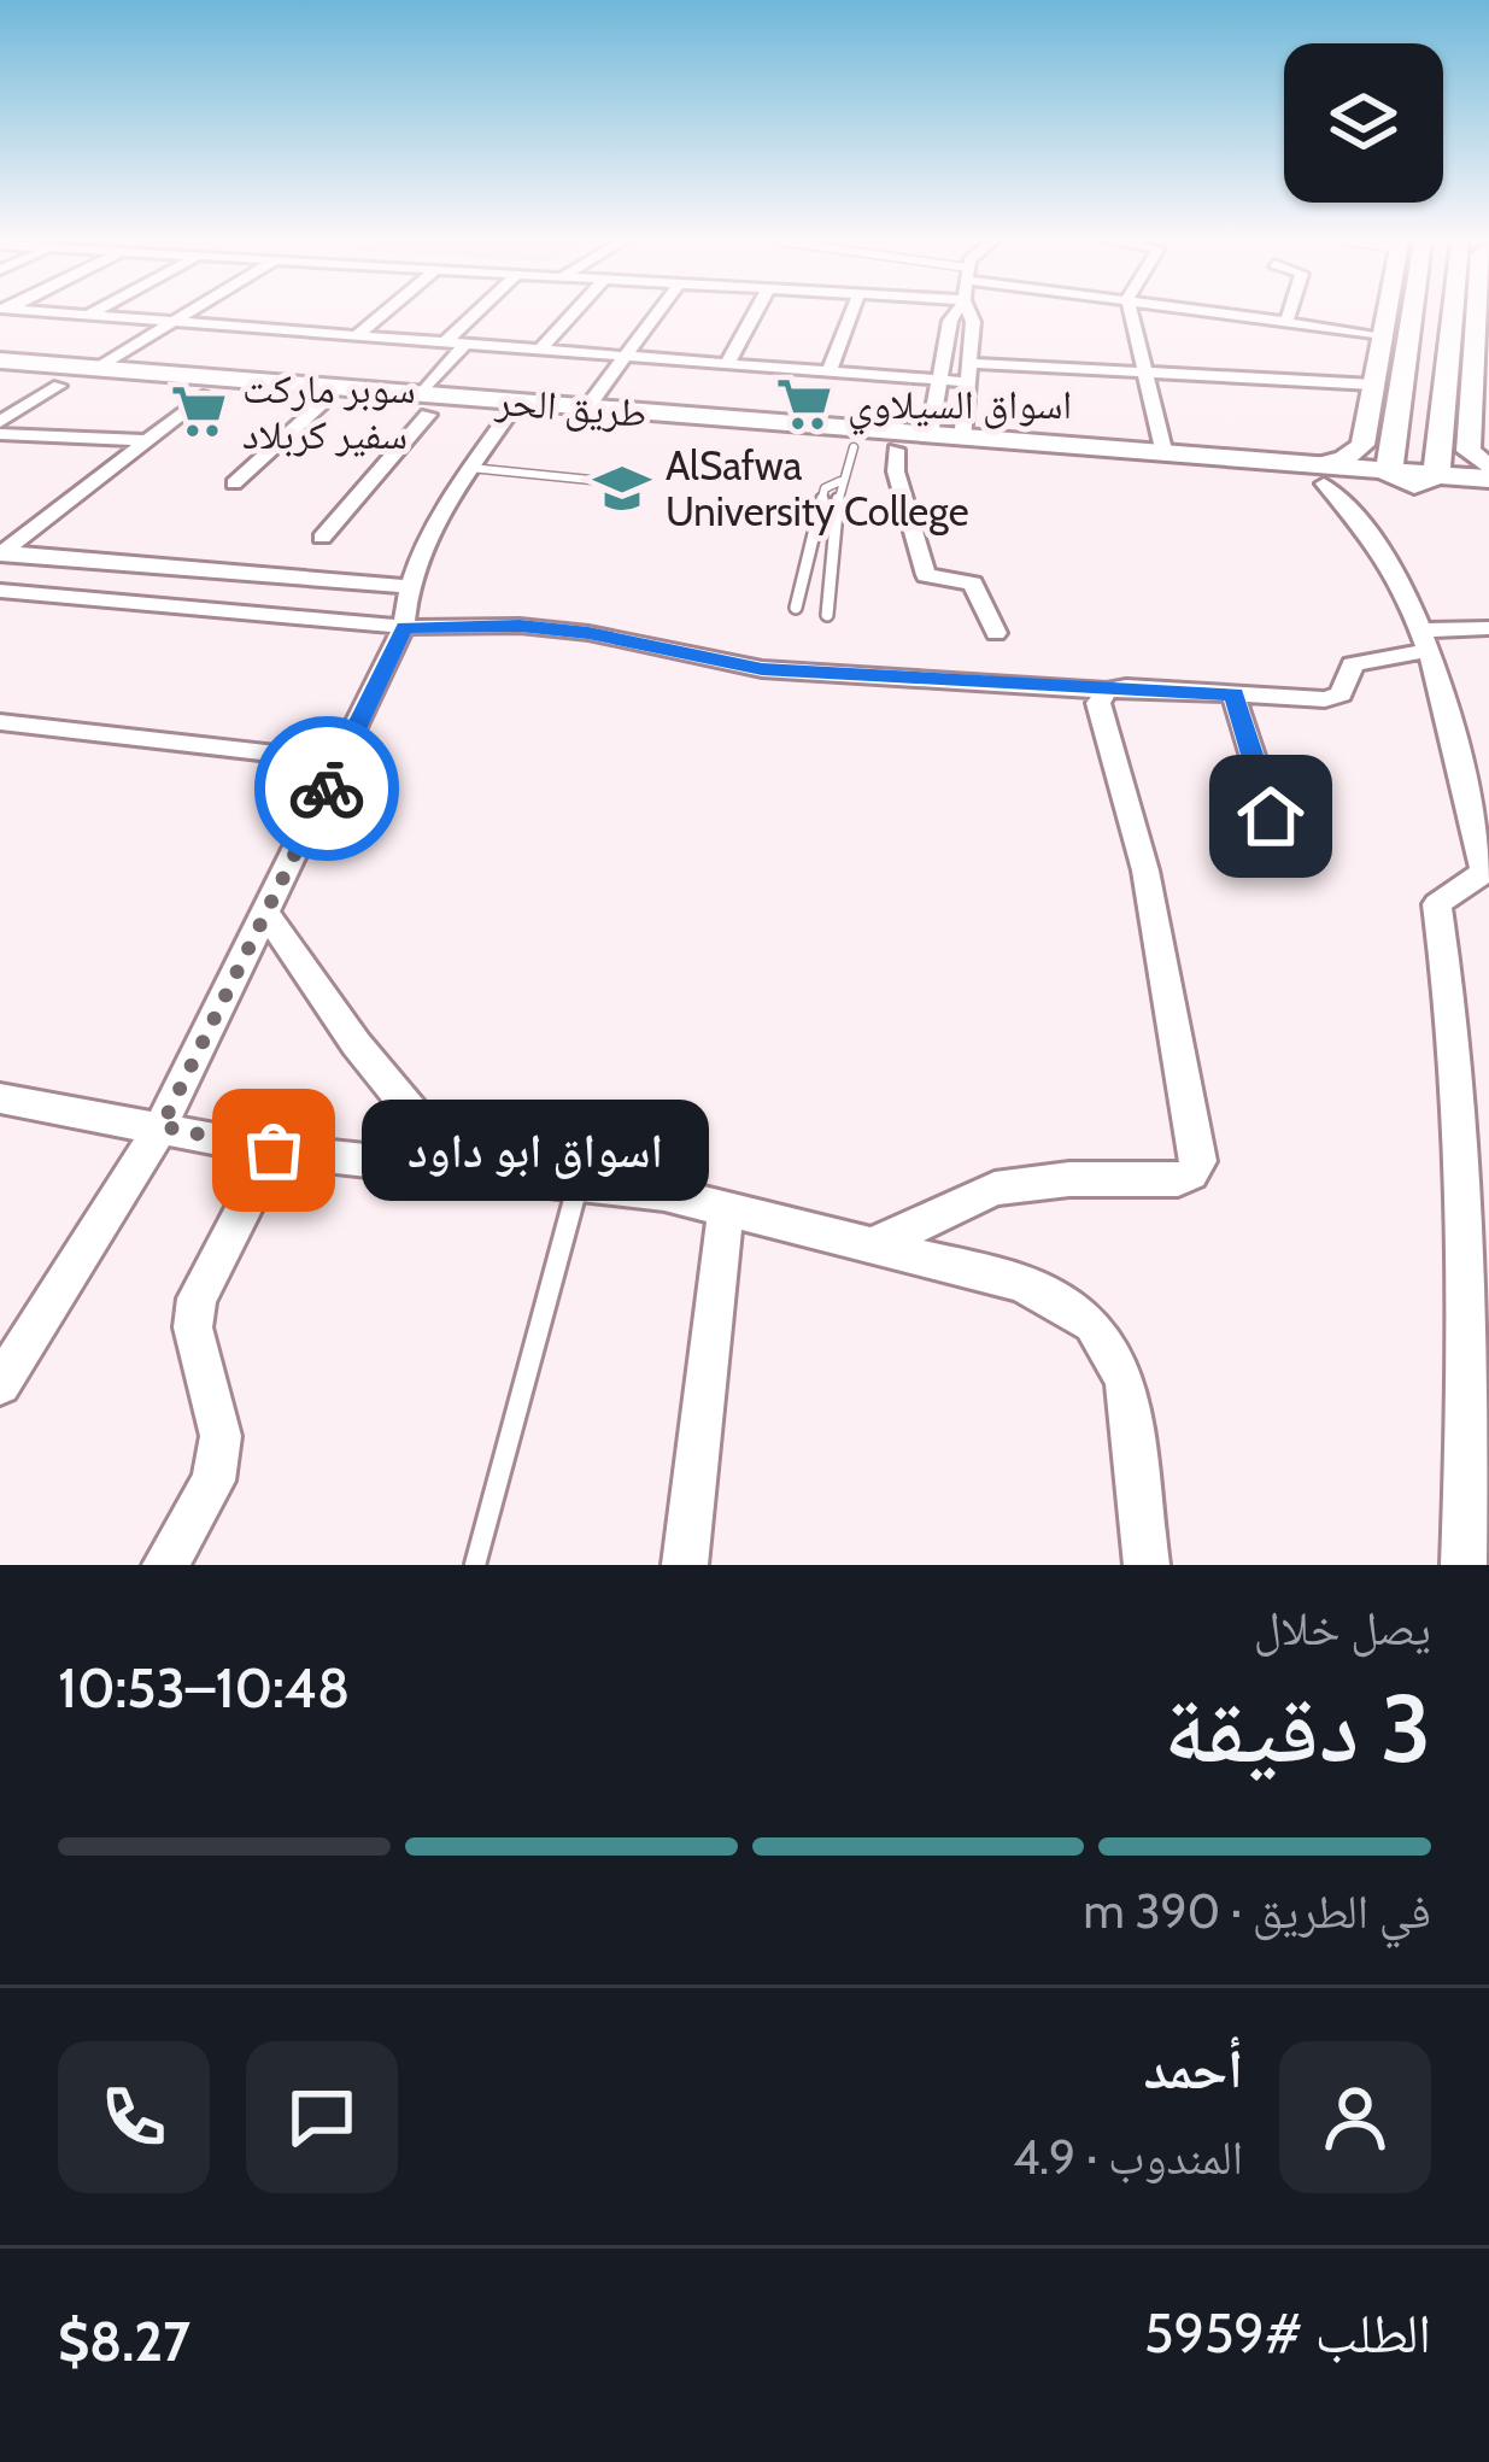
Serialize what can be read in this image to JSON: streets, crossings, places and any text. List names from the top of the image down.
{
  "streets": {
    "main road": ["طريق الحر"]
  },
  "places": {
    "supermarket": ["اسواق السيلاوي", "سوبر ماركت سفير كربلاد"],
    "school or university": ["AlSafwa University College"],
    "other": ["اسواق ابو داود"]
  },
  "page": {
    "bubble": "اسواق ابو داود",
    "heading": ["3 دقيقة", "يصل خلال", "10:48–10:53"],
    "panel": [
      "أحمد",
      "المندوب · 4.9",
      "الطلب #5959",
      "$8.27"
    ],
    "bar": "في الطريق · 390 m"
  }
}
